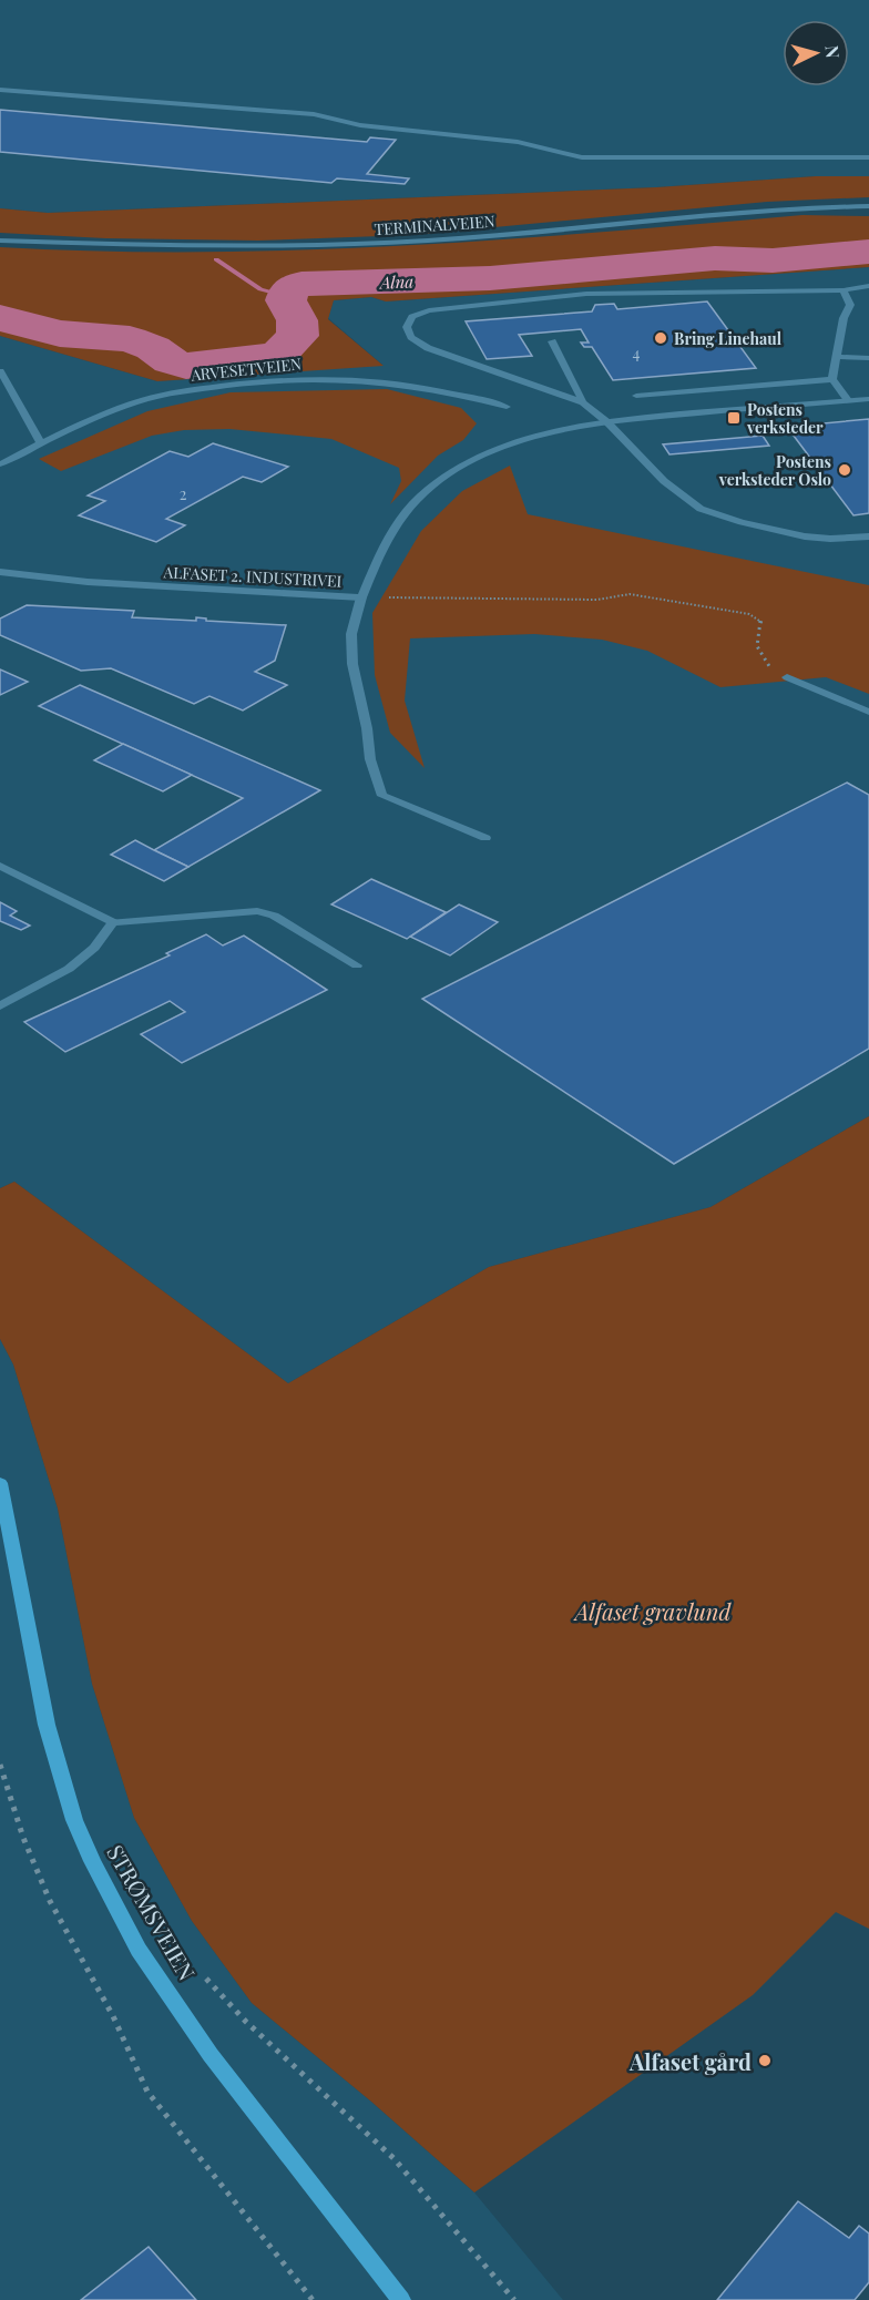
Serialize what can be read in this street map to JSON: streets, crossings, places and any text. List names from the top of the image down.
{
  "streets": {
    "main road": ["STRØMSVEIEN"],
    "street": ["TERMINALVEIEN", "ARVESETVEIEN", "ALFASET 2. INDUSTRIVEI"]
  },
  "water": ["Alna"],
  "parks": ["Alfaset gravlund"],
  "places": {
    "other": ["Bring Linehaul", "Postens verksteder Oslo", "Alfaset gård"],
    "transit": ["Postens verksteder"]
  },
  "house_numbers": ["4", "2"],
  "north": "right"
}
